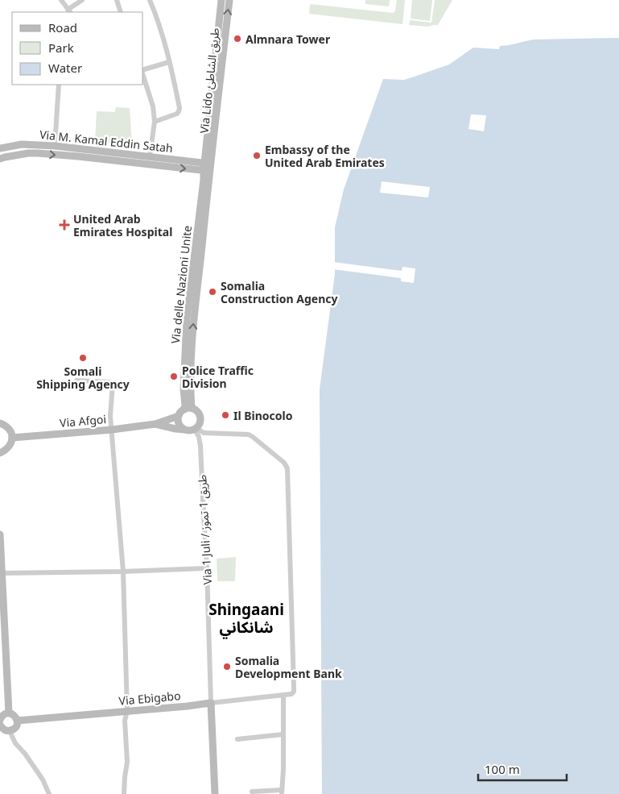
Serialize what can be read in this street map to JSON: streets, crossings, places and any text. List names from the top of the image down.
{
  "streets": {
    "main road": [
      "Via Lido طريق الشاطئ",
      "Via M. Kamal Eddin Satah",
      "Via delle Nazioni Unite",
      "Via Afgoi",
      "Via Ebigabo"
    ],
    "street": ["Via 1 Juli / طريق 1 تموز"]
  },
  "crossings": [
    ["Via Lido طريق الشاطئ", "Via M. Kamal Eddin Satah"],
    ["Via Lido طريق الشاطئ", "Via delle Nazioni Unite"],
    ["Via M. Kamal Eddin Satah", "Via delle Nazioni Unite"],
    ["Via delle Nazioni Unite", "Via 1 Juli / طريق 1 تموز"],
    ["Via 1 Juli / طريق 1 تموز", "Via Ebigabo"]
  ],
  "districts": ["Shingaani شانكاني"],
  "places": {
    "other": [
      "Almnara Tower",
      "Embassy of the United Arab Emirates",
      "Somalia Construction Agency",
      "Somali Shipping Agency",
      "Police Traffic Division",
      "Il Binocolo",
      "Somalia Development Bank"
    ],
    "health": ["United Arab Emirates Hospital"]
  },
  "legend": ["Road", "Park", "Water"],
  "scale_bar": "100 m"
}
